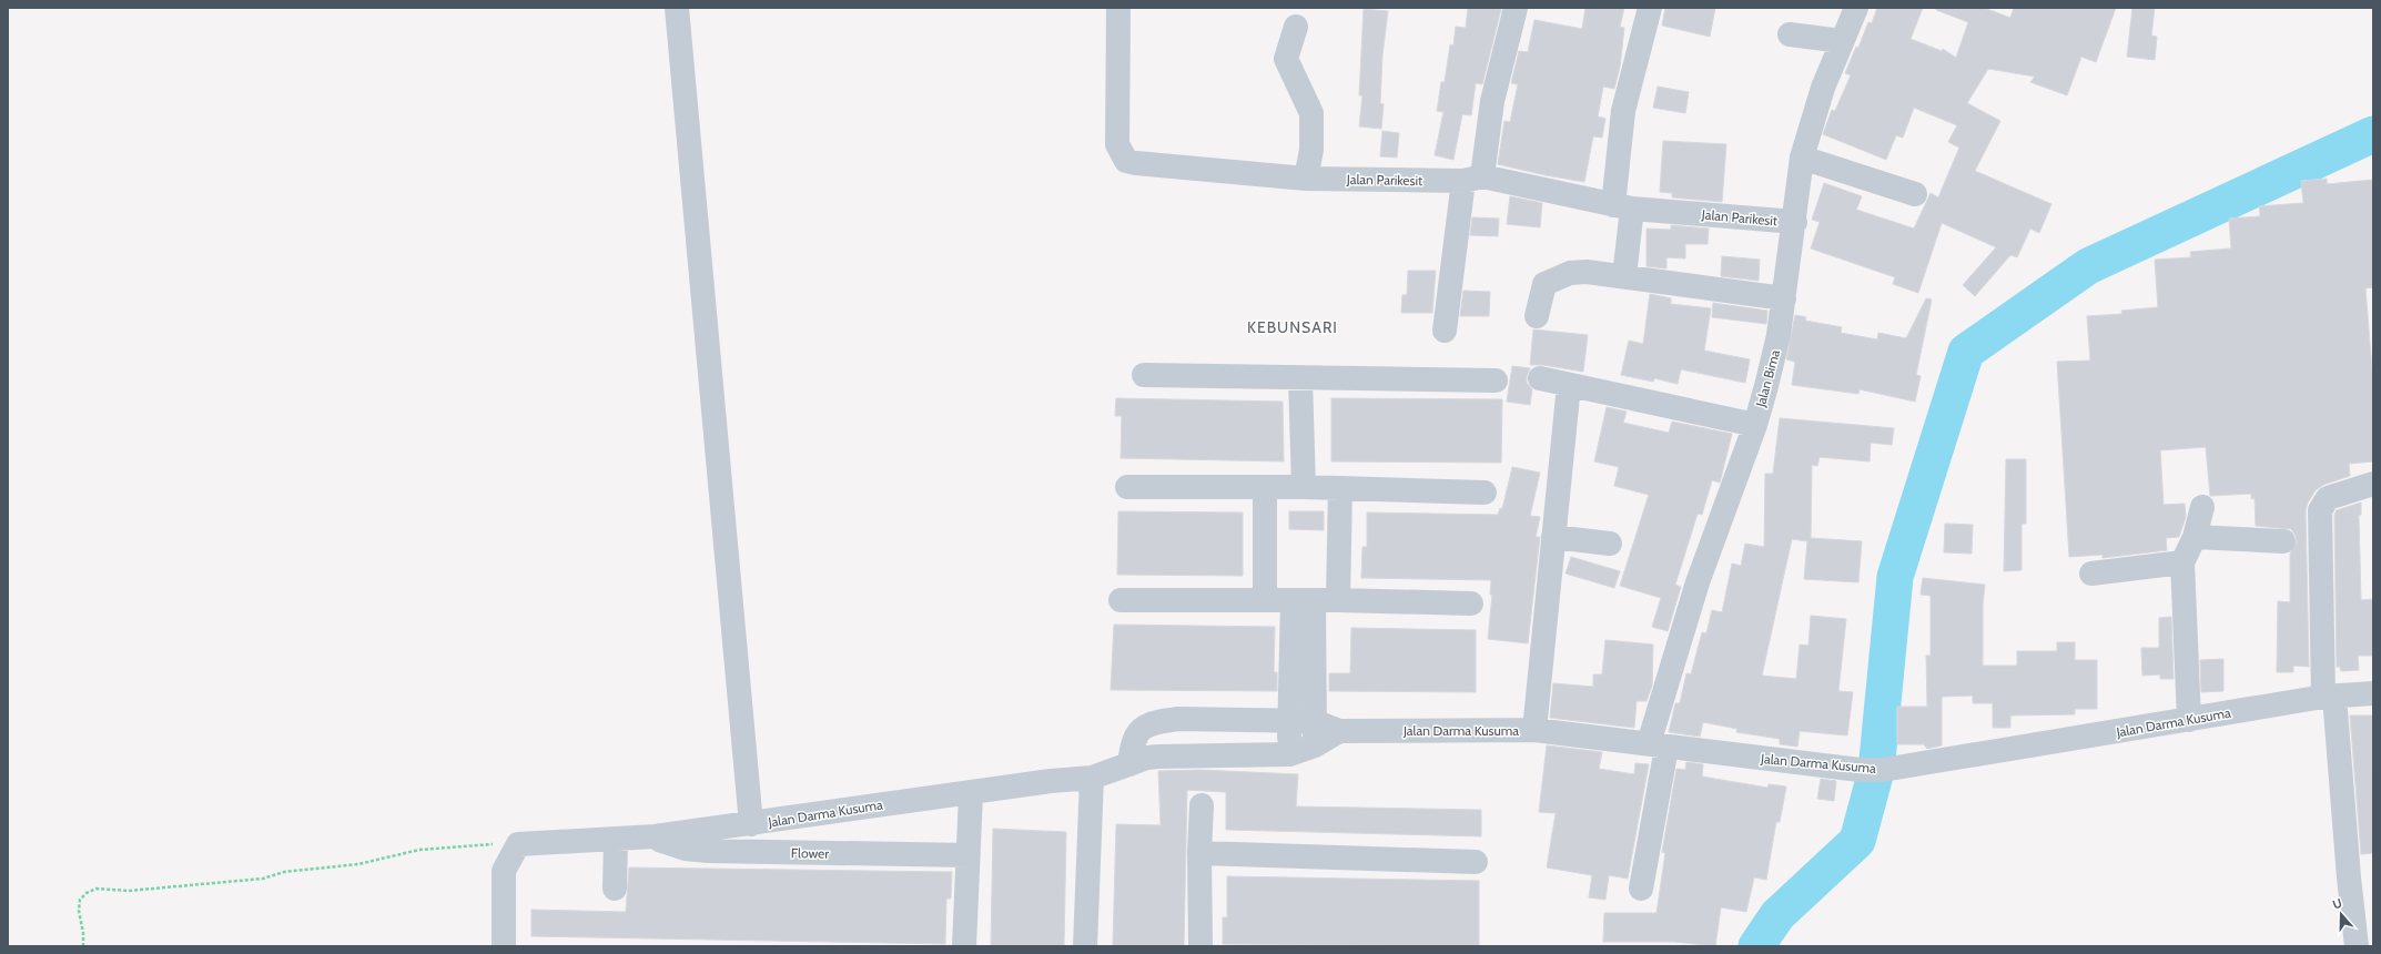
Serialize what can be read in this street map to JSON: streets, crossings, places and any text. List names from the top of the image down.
{
  "streets": {
    "street": [
      "Jalan Parikesit",
      "Jalan Bima",
      "Jalan Darma Kusuma",
      "Flower"
    ]
  },
  "crossings": [
    ["Jalan Parikesit", "Jalan Bima"],
    ["Jalan Bima", "Jalan Darma Kusuma"],
    ["Jalan Darma Kusuma", "Flower"]
  ],
  "districts": ["KEBUNSARI"],
  "north": "top"
}
